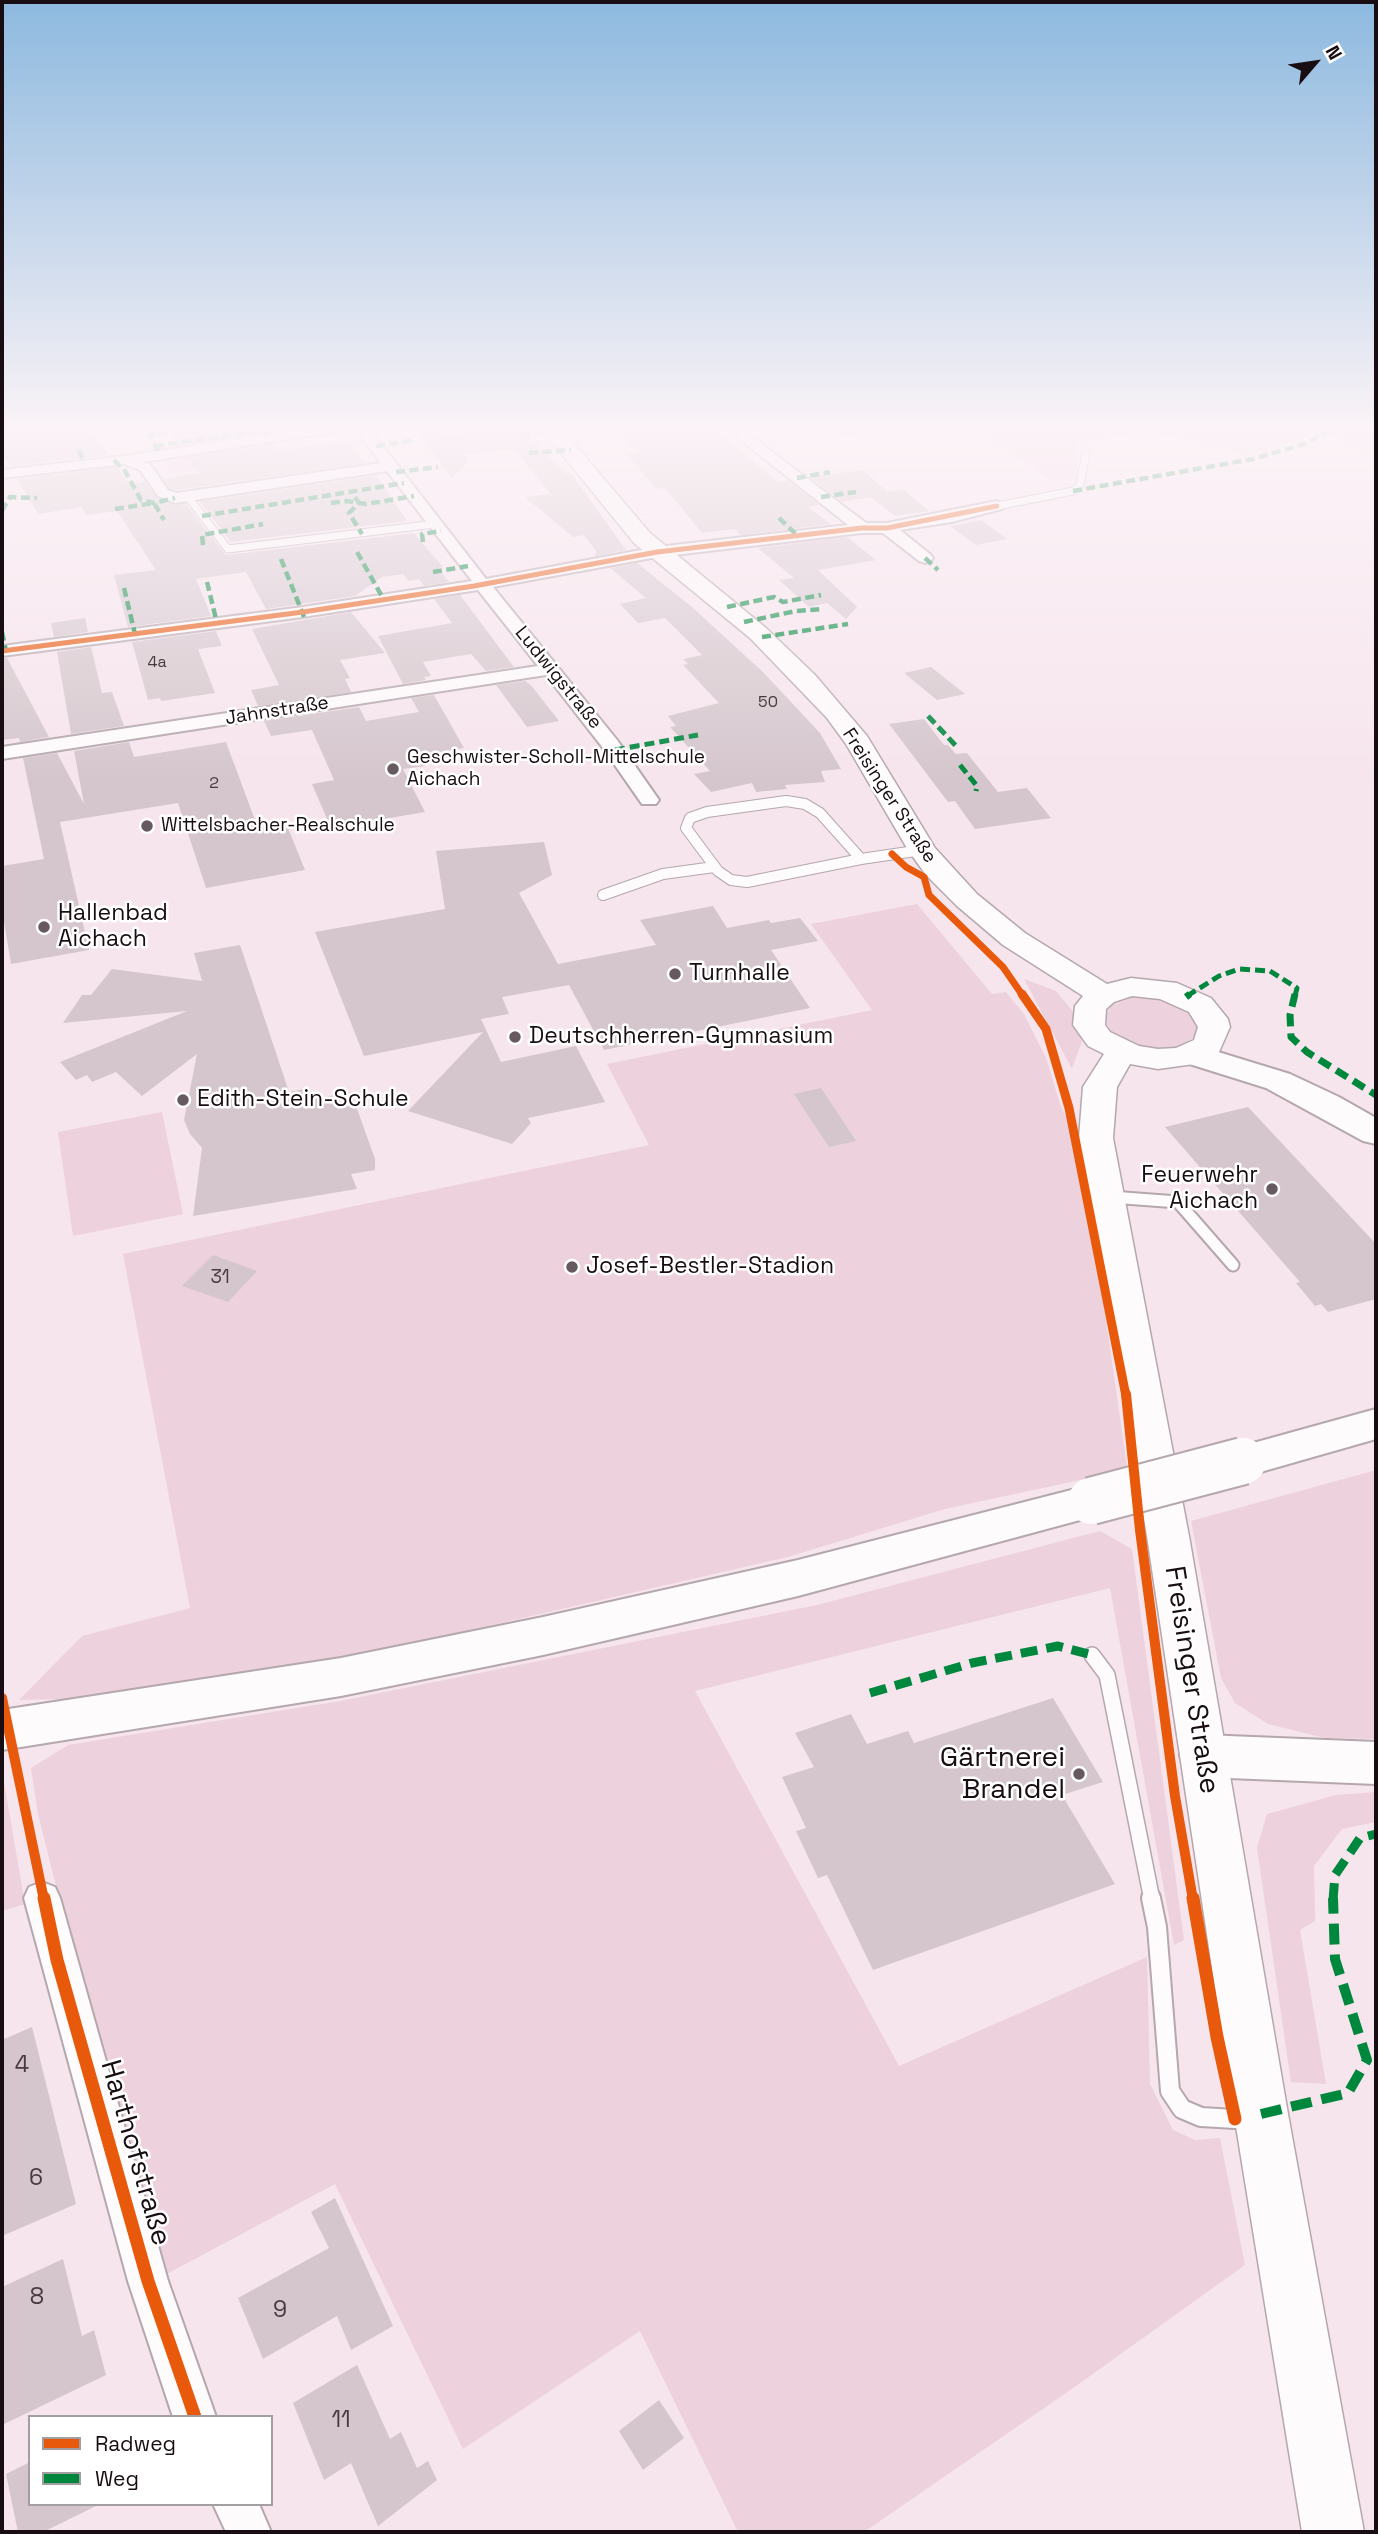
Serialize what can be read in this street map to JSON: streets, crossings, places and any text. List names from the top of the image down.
{
  "streets": {
    "main road": ["Freisinger Straße"],
    "street": ["Ludwigstraße", "Jahnstraße", "Harthofstraße"]
  },
  "crossings": [
    ["Ludwigstraße", "Jahnstraße"]
  ],
  "places": [
    "Geschwister-Scholl-Mittelschule Aichach",
    "Wittelsbacher-Realschule",
    "Hallenbad Aichach",
    "Turnhalle",
    "Deutschherren-Gymnasium",
    "Edith-Stein-Schule",
    "Feuerwehr Aichach",
    "Josef-Bestler-Stadion",
    "Gärtnerei Brandel"
  ],
  "house_numbers": [
    "4a",
    "50",
    "2",
    "31",
    "4",
    "6",
    "8",
    "9",
    "11"
  ],
  "legend": ["Radweg", "Weg"],
  "north": "top right"
}
